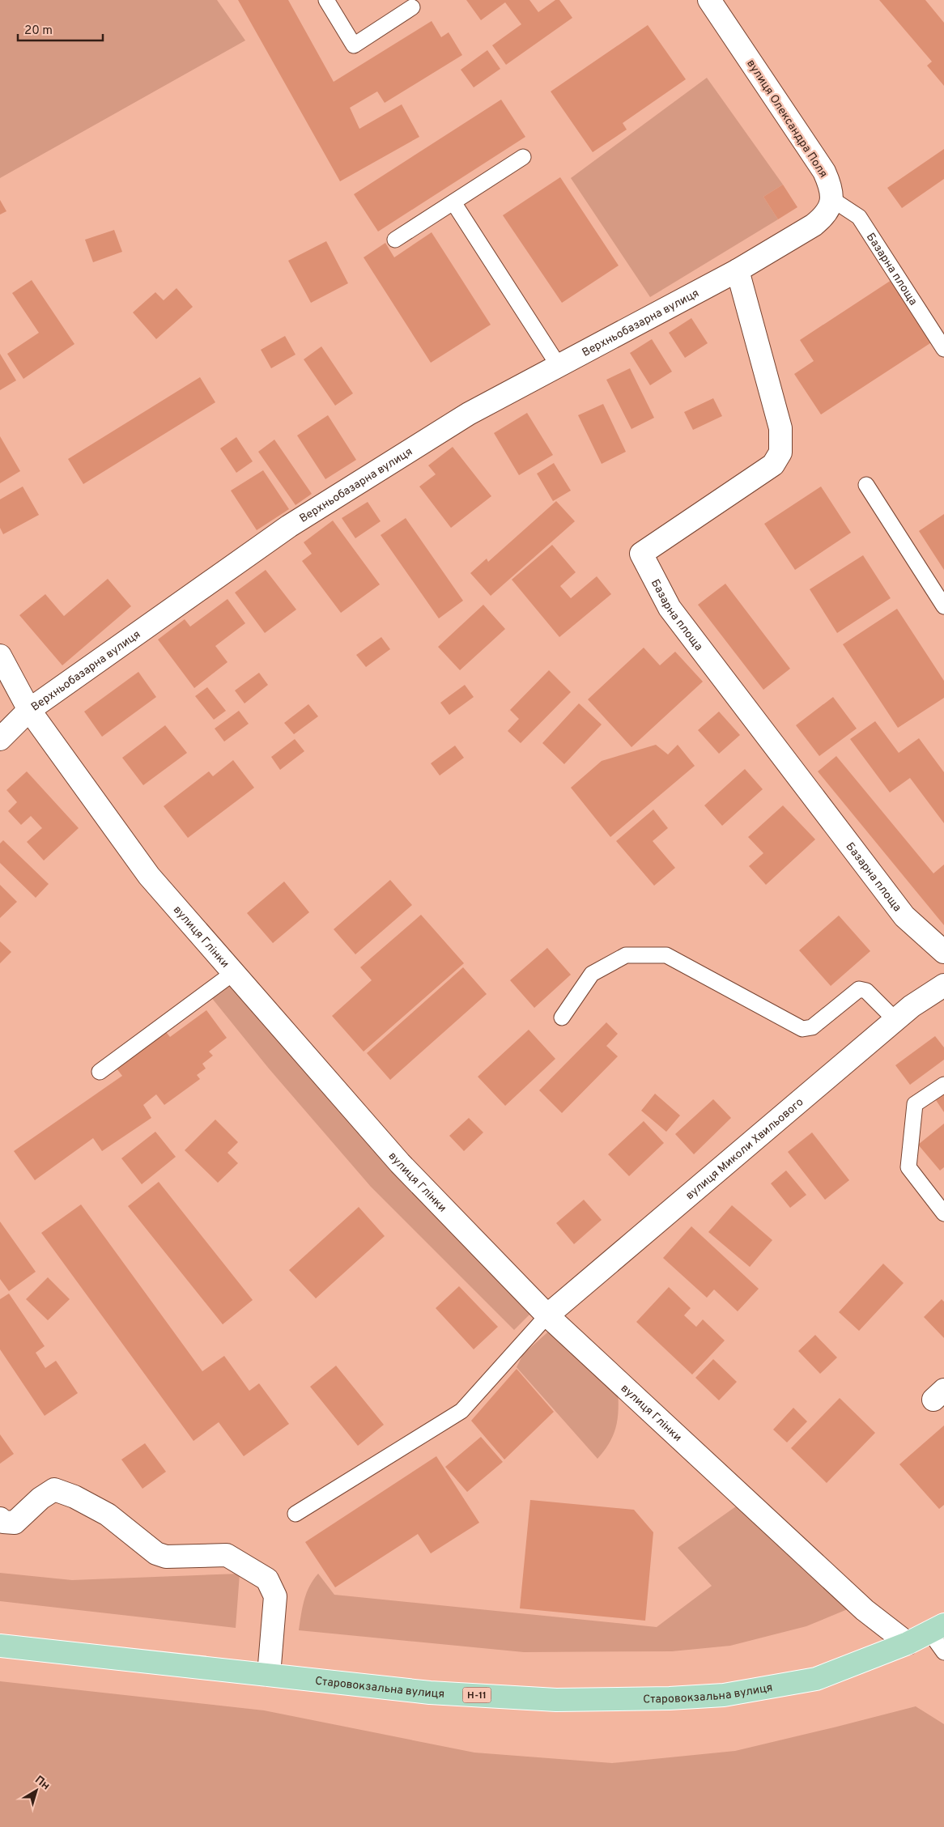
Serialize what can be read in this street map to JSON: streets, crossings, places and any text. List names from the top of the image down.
{
  "streets": {
    "main road": ["Старовокзальна вулиця", "Н-11"],
    "street": [
      "вулиця Олександра Поля",
      "Базарна площа",
      "Верхньобазарна вулиця",
      "вулиця Глінки",
      "вулиця Миколи Хвильового"
    ]
  },
  "crossings": [
    ["вулиця Олександра Поля", "Базарна площа"],
    ["Базарна площа", "Верхньобазарна вулиця"],
    ["Верхньобазарна вулиця", "вулиця Глінки"],
    ["вулиця Глінки", "вулиця Миколи Хвильового"],
    ["вулиця Глінки", "Старовокзальна вулиця"]
  ],
  "scale_bar": "20 m",
  "north": "top right"
}
